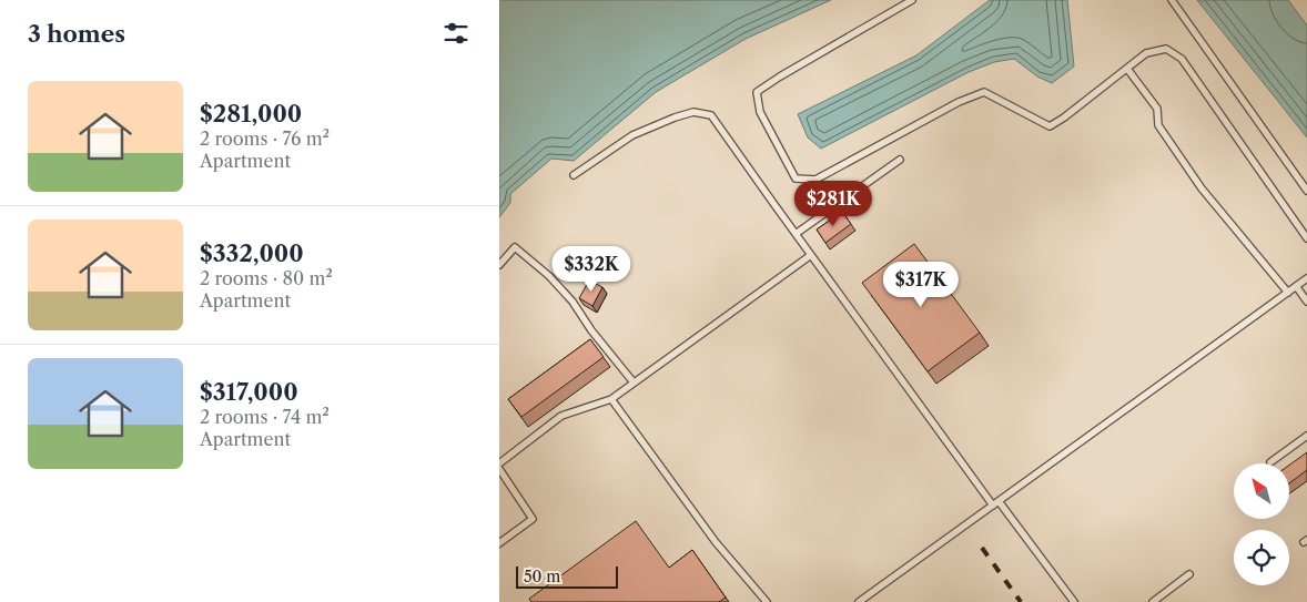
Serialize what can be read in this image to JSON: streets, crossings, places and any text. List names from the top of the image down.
{
  "scale_bar": "50 m",
  "north": "top left",
  "page": {
    "heading": "3 homes",
    "list": [
      {
        "name": "$281,000",
        "note": "2 rooms · 76 m² · Apartment"
      },
      {
        "name": "$332,000",
        "note": "2 rooms · 80 m² · Apartment"
      },
      {
        "name": "$317,000",
        "note": "2 rooms · 74 m² · Apartment"
      }
    ],
    "price": ["$281K", "$332K", "$317K"],
    "scale": "50 m"
  }
}
